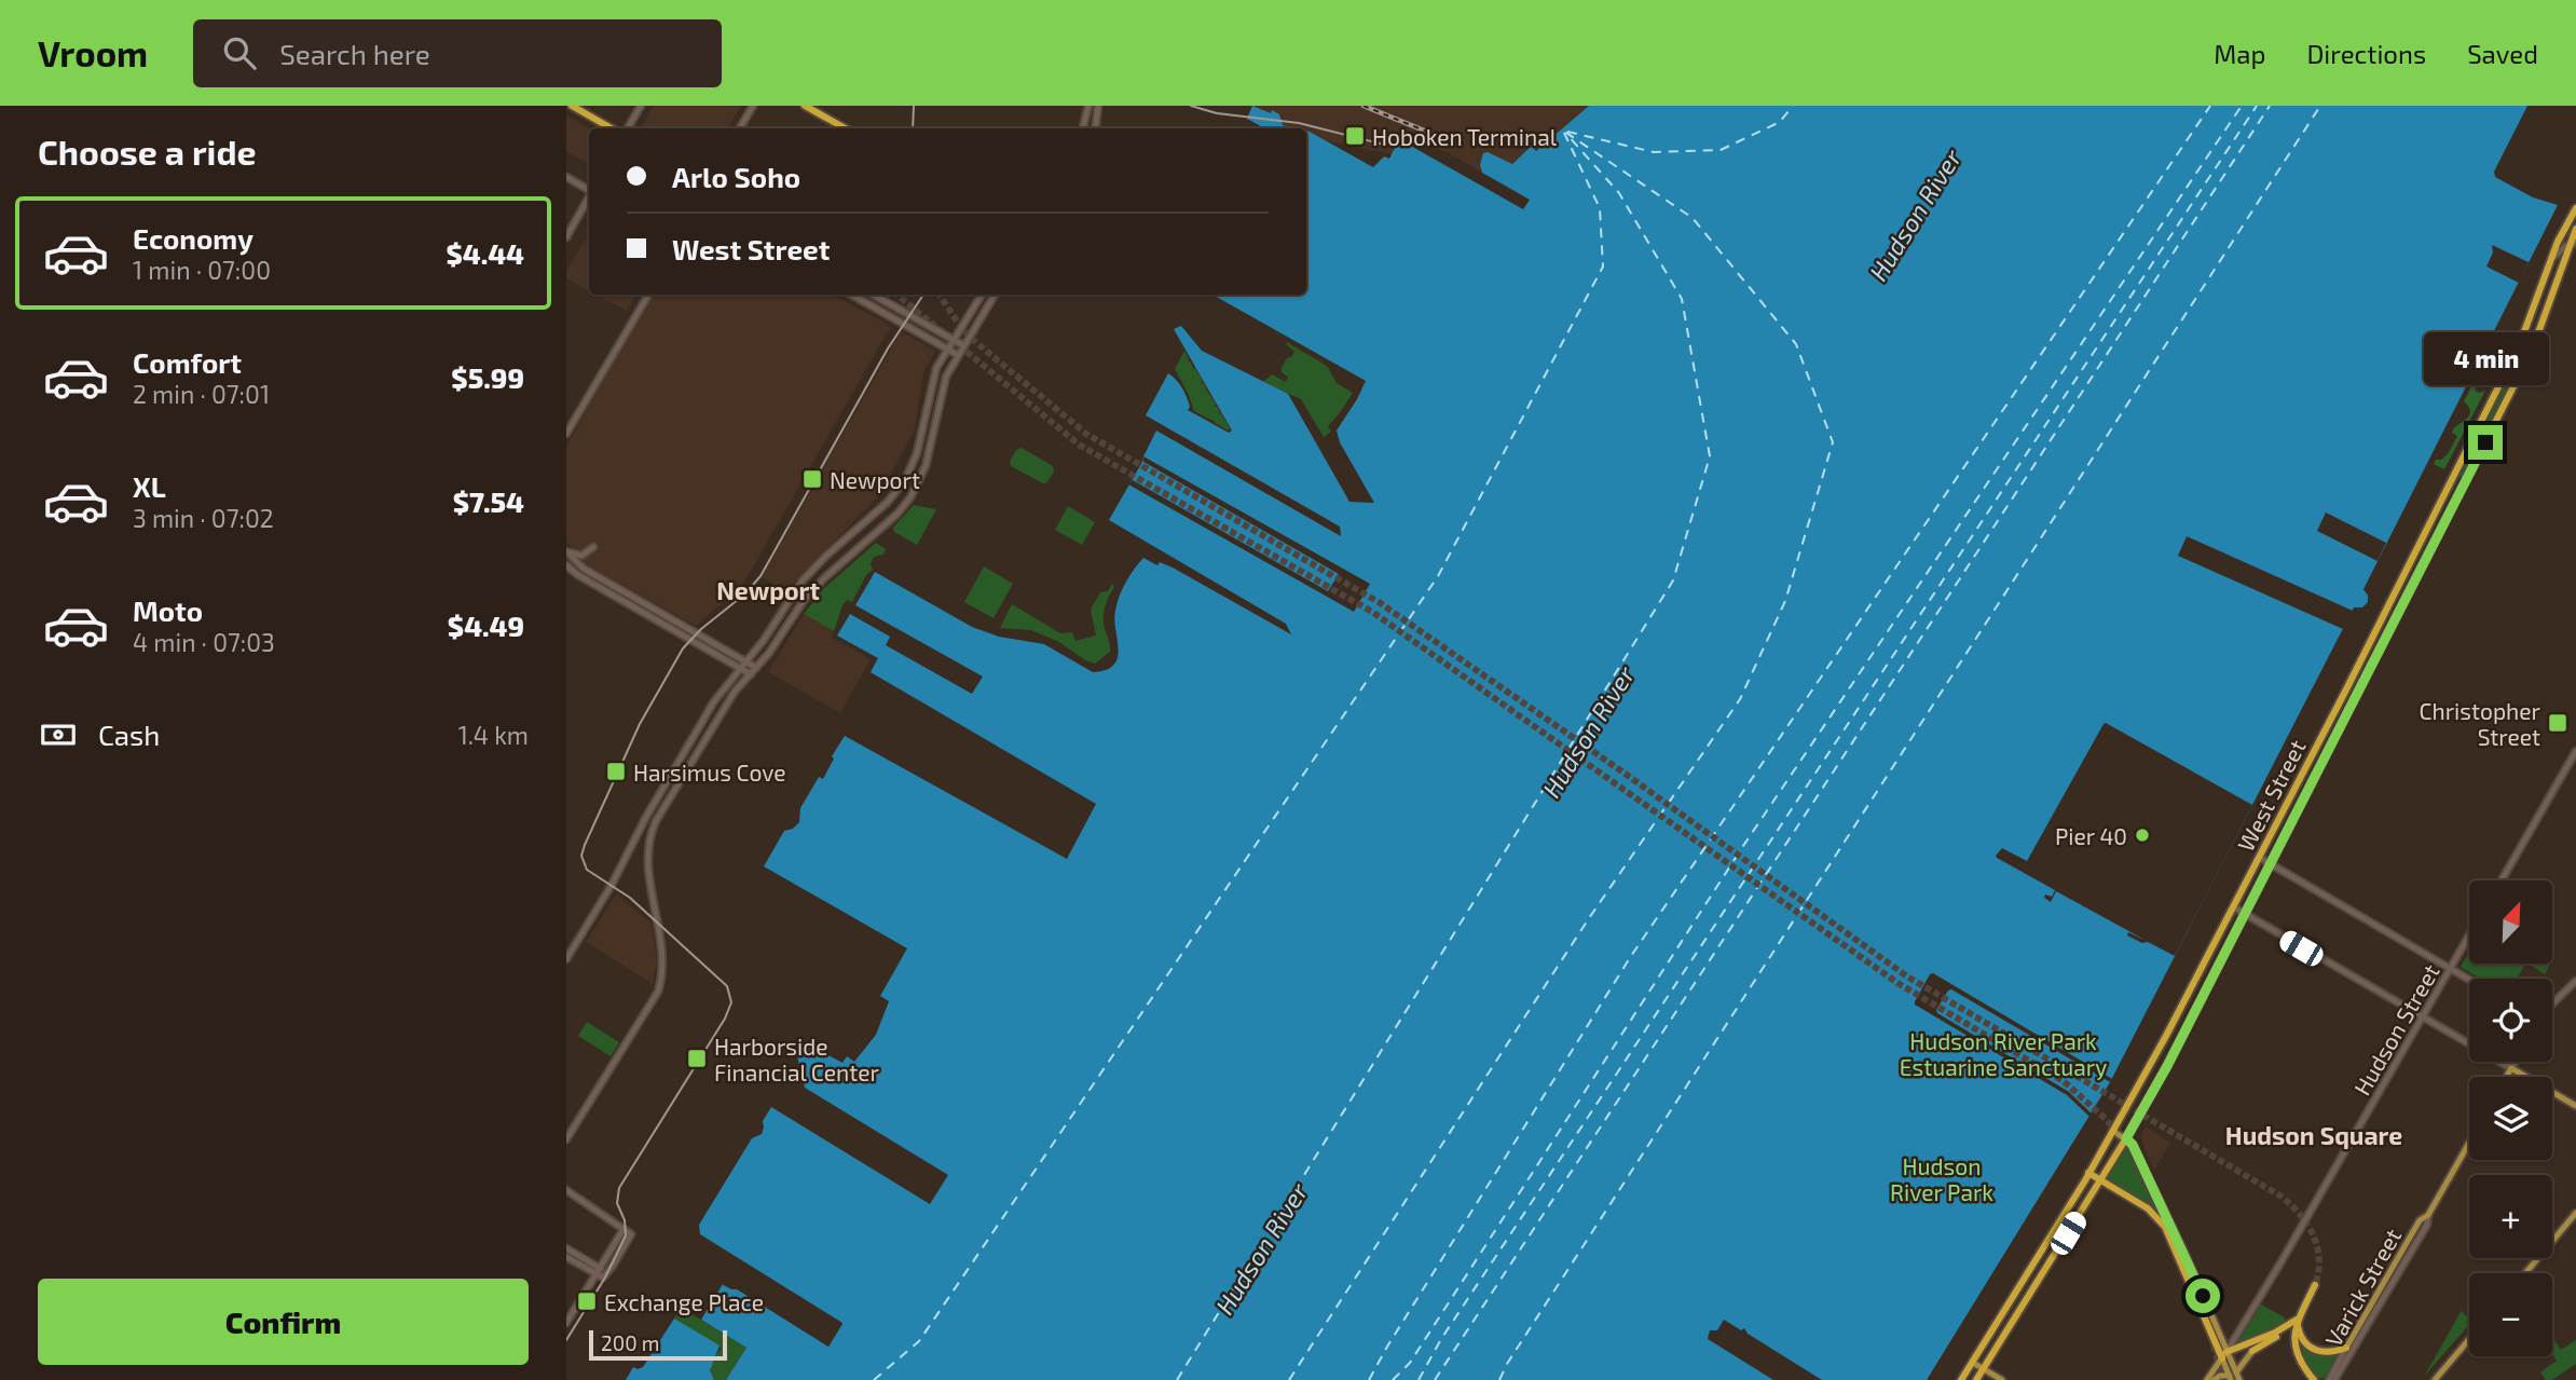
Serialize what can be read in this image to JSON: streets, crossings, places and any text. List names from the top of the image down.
{
  "streets": {
    "highway": ["West Street"],
    "main road": ["Hudson Street", "Varick Street"]
  },
  "districts": ["Newport", "Hudson Square"],
  "water": ["Hudson River"],
  "parks": ["Hudson River Park Estuarine Sanctuary", "Hudson River Park"],
  "places": {
    "transit": [
      "Hoboken Terminal",
      "Newport",
      "Christopher Street",
      "Harsimus Cove",
      "Harborside Financial Center",
      "Exchange Place"
    ],
    "other": ["Pier 40"]
  },
  "scale_bar": "200 m",
  "north": "top right",
  "page": {
    "header": "Vroom",
    "search": "Search here",
    "nav": ["Map", "Directions", "Saved"],
    "heading": "Choose a ride",
    "banner": ["Arlo Soho", "West Street"],
    "list": [
      {
        "name": "Economy",
        "note": "1 min · 07:00",
        "value": "$4.44"
      },
      {
        "name": "Comfort",
        "note": "2 min · 07:01",
        "value": "$5.99"
      },
      {
        "name": "XL",
        "note": "3 min · 07:02",
        "value": "$7.54"
      },
      {
        "name": "Moto",
        "note": "4 min · 07:03",
        "value": "$4.49"
      }
    ],
    "bubble": "4 min",
    "pay": ["Cash", "1.4 km"],
    "map_buttons": ["+", "−"],
    "buttons": "Confirm",
    "scale": "200 m"
  }
}
